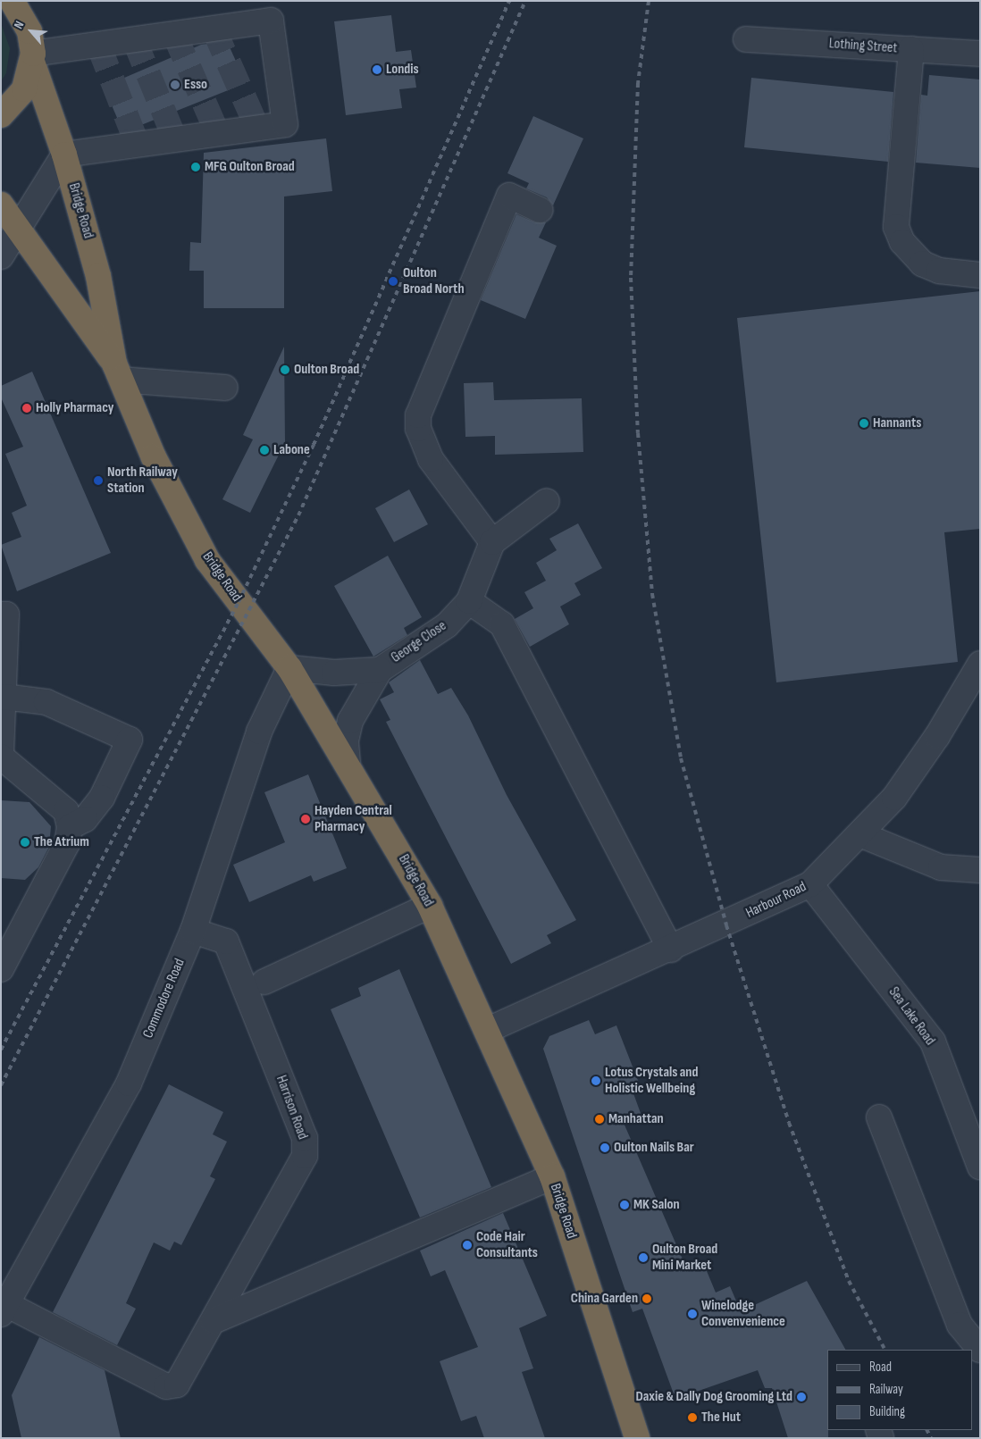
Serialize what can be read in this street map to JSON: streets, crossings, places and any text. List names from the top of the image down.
{
  "streets": {
    "highway": ["Bridge Road"],
    "street": [
      "Lothing Street",
      "George Close",
      "Harbour Road",
      "Commodore Road",
      "Sea Lake Road",
      "Harrison Road"
    ]
  },
  "crossings": [
    ["Bridge Road", "George Close"],
    ["Bridge Road", "Harbour Road"],
    ["Bridge Road", "Commodore Road"],
    ["George Close", "Commodore Road"],
    ["Harbour Road", "Sea Lake Road"],
    ["Commodore Road", "Harrison Road"]
  ],
  "places": [
    "Londis",
    "Esso",
    "MFG Oulton Broad",
    "Oulton Broad North",
    "Oulton Broad",
    "Holly Pharmacy",
    "Hannants",
    "Labone",
    "North Railway Station",
    "Hayden Central Pharmacy",
    "The Atrium",
    "Lotus Crystals and Holistic Wellbeing",
    "Manhattan",
    "Oulton Nails Bar",
    "MK Salon",
    "Code Hair Consultants",
    "Oulton Broad Mini Market",
    "China Garden",
    "Winelodge Convenvenience",
    "Daxie & Dally Dog Grooming Ltd",
    "The Hut"
  ],
  "legend": ["Road", "Railway", "Building"],
  "north": "top left"
}
